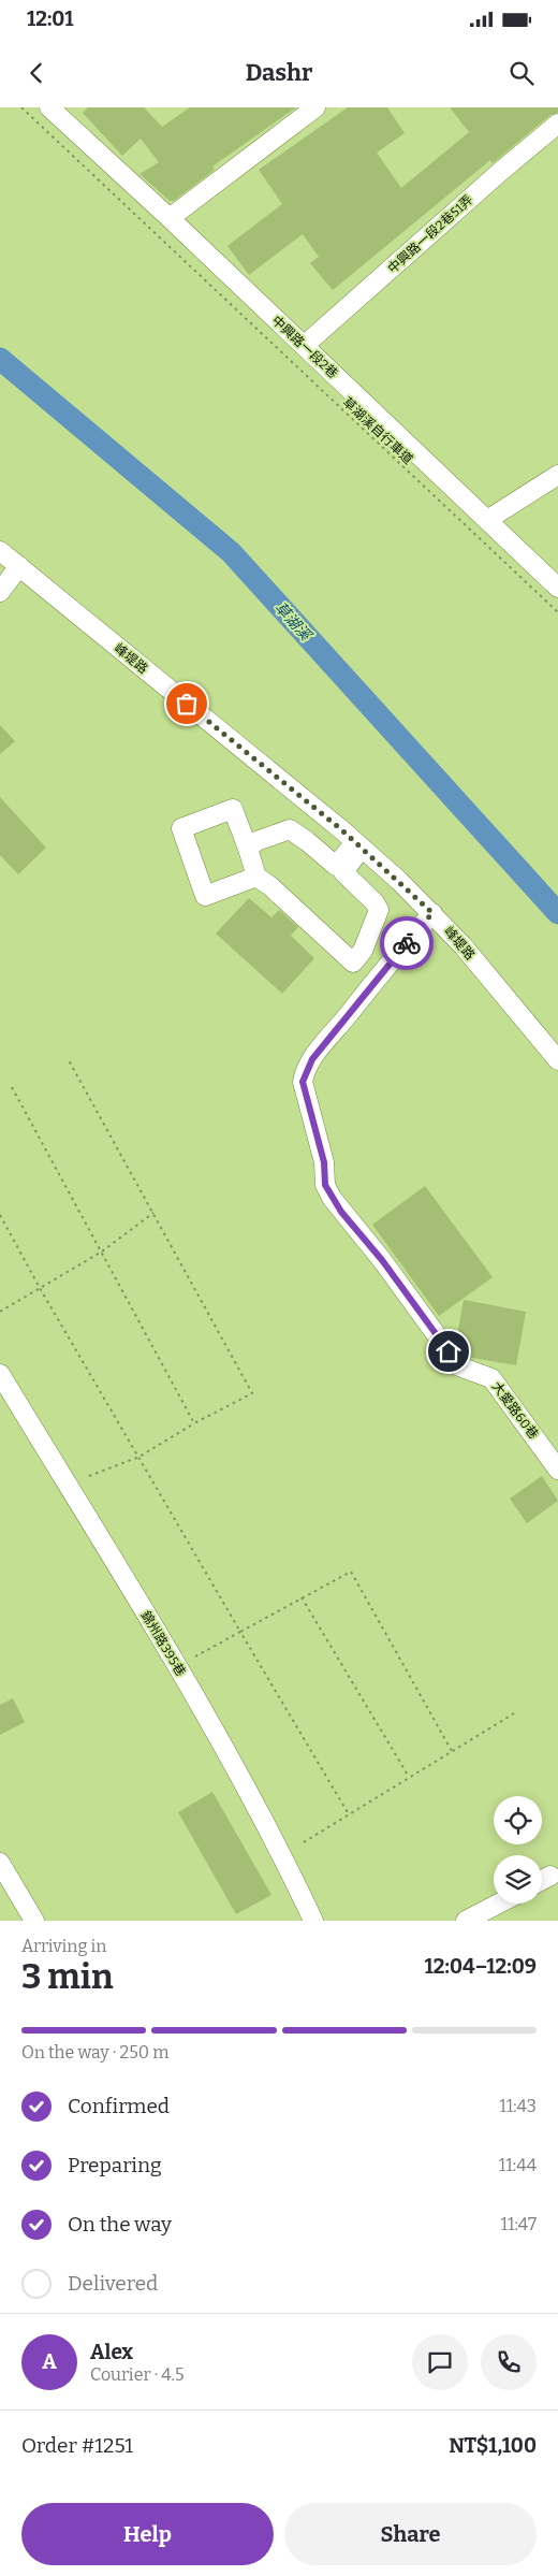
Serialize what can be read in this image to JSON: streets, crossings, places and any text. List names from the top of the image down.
{
  "streets": {
    "street": [
      "中興路一段2巷51弄",
      "中興路一段2巷",
      "峰堤路",
      "大愛路60巷",
      "錦州路395巷"
    ],
    "path": ["草湖溪自行車道"]
  },
  "crossings": [
    ["中興路一段2巷51弄", "中興路一段2巷"],
    ["峰堤路", "大愛路60巷"]
  ],
  "water": ["草湖溪"],
  "page": {
    "status": "12:01",
    "header": "Dashr",
    "heading": ["3 min", "Arriving in", "12:04–12:09"],
    "panel": [
      "Alex",
      "Courier · 4.5",
      "Order #1251",
      "NT$1,100"
    ],
    "bar": "On the way · 250 m",
    "list": [
      ["Confirmed", "11:43"],
      ["Preparing", "11:44"],
      ["On the way", "11:47"],
      "Delivered"
    ],
    "round": "A",
    "buttons": ["Help", "Share"]
  }
}
